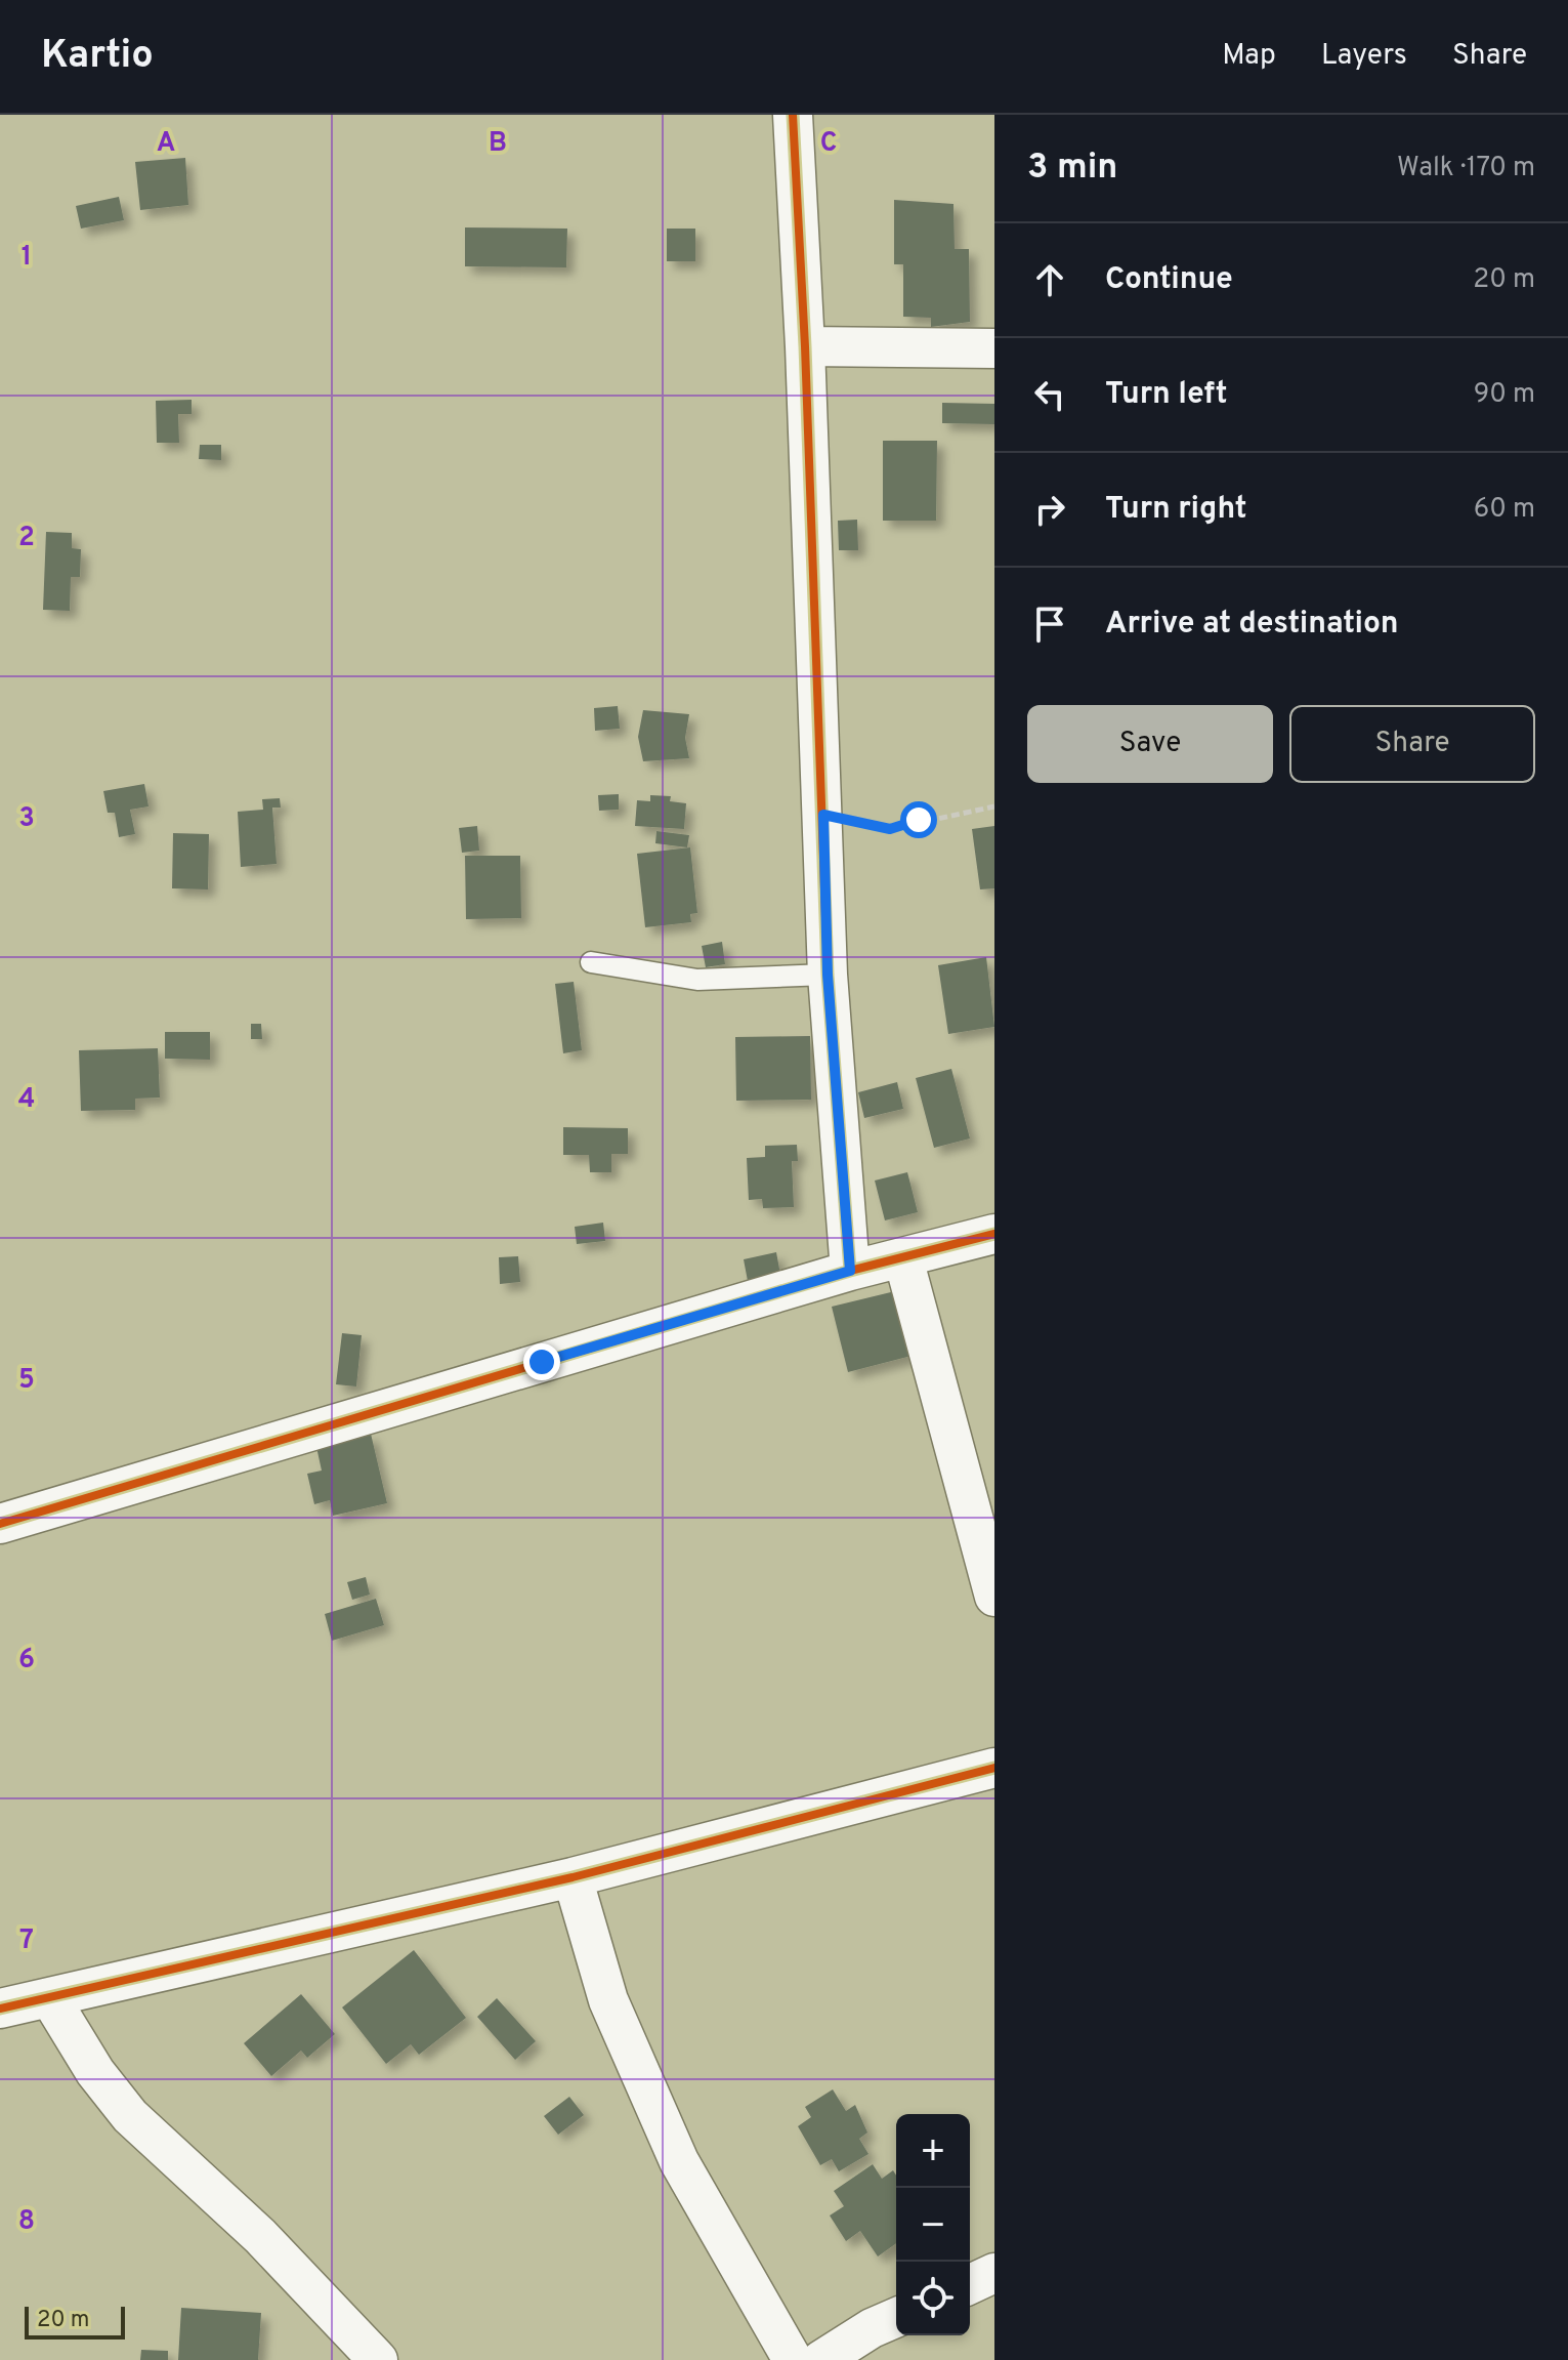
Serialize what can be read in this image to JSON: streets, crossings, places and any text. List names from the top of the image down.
{
  "scale_bar": "20 m",
  "page": {
    "header": "Kartio",
    "nav": ["Map", "Layers", "Share"],
    "heading": ["3 min", "Walk · 170 m"],
    "list": [
      ["Continue", "20 m"],
      ["Turn left", "90 m"],
      ["Turn right", "60 m"],
      "Arrive at destination"
    ],
    "buttons": ["Save", "Share"],
    "map_buttons": ["+", "−"],
    "scale": "20 m"
  },
  "grid": {
    "columns": ["A", "B", "C"],
    "rows": [
      "1",
      "2",
      "3",
      "4",
      "5",
      "6",
      "7",
      "8"
    ]
  }
}
